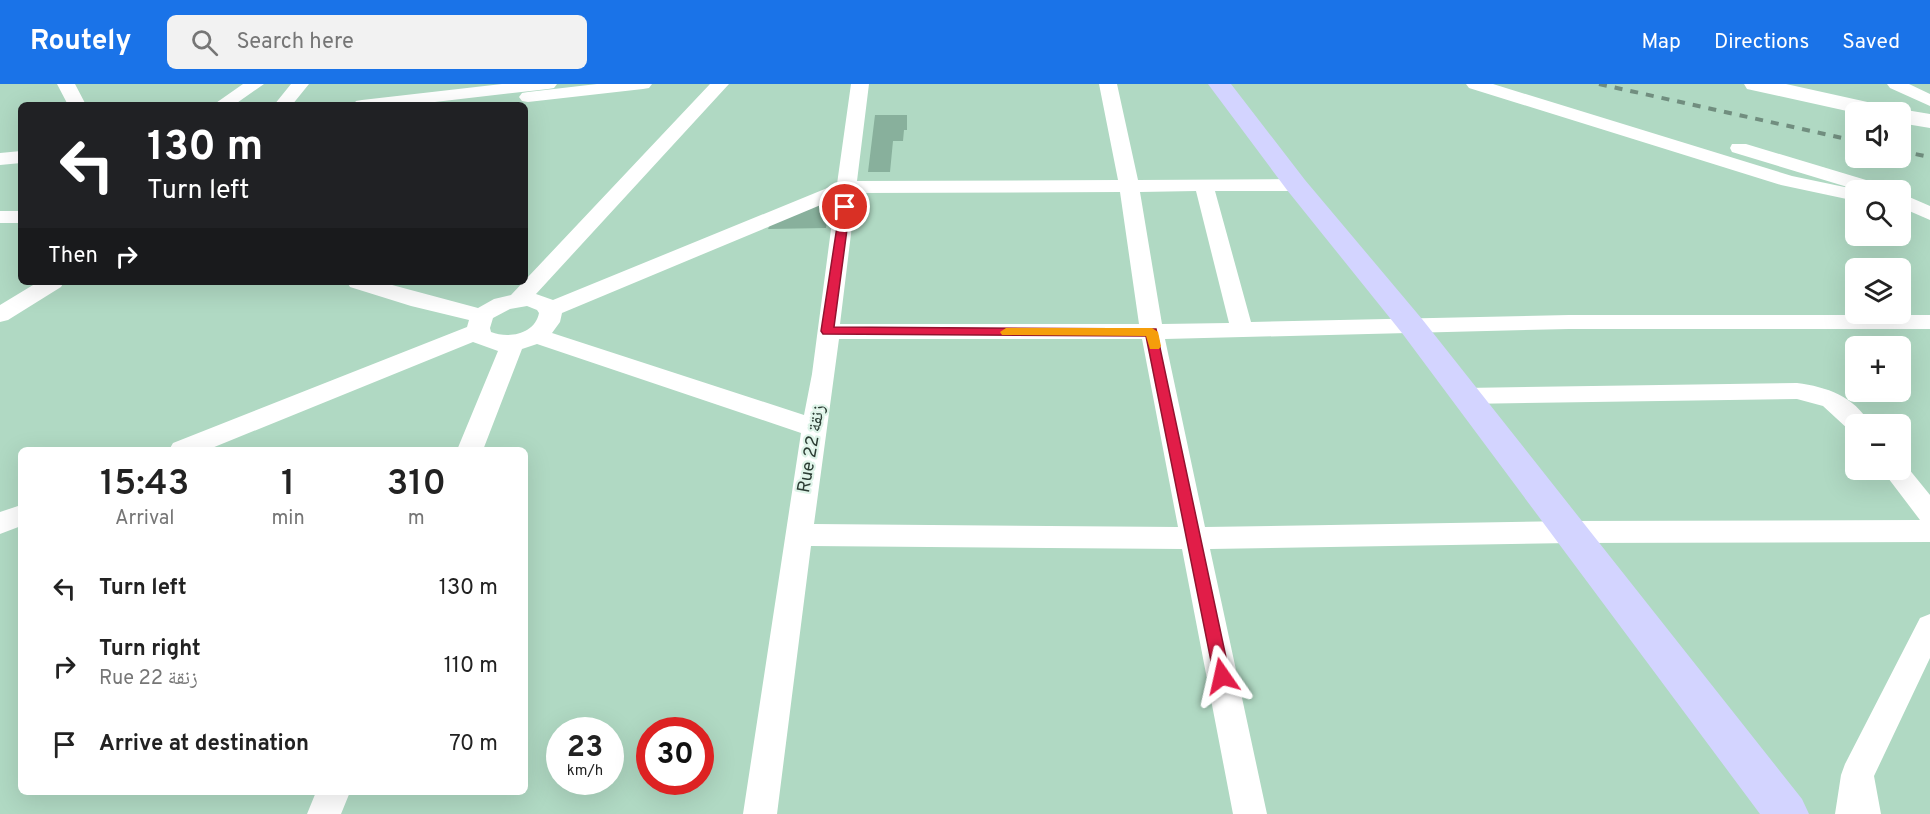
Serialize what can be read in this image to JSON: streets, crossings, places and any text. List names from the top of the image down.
{
  "streets": {
    "street": ["Rue 22 زنقة"]
  },
  "page": {
    "header": "Routely",
    "search": "Search here",
    "nav": ["Map", "Directions", "Saved"],
    "map_buttons": ["+", "−"],
    "turn": ["130 m", "Turn left"],
    "then": "Then",
    "eta": [
      "15:43",
      "Arrival",
      "1",
      "min",
      "310",
      "m"
    ],
    "list": [
      {
        "name": "Turn left",
        "value": "130 m"
      },
      {
        "name": "Turn right",
        "note": "Rue 22 زنقة",
        "value": "110 m"
      },
      {
        "name": "Arrive at destination",
        "value": "70 m"
      }
    ],
    "speed": "23 km/h",
    "limit": "30"
  }
}
